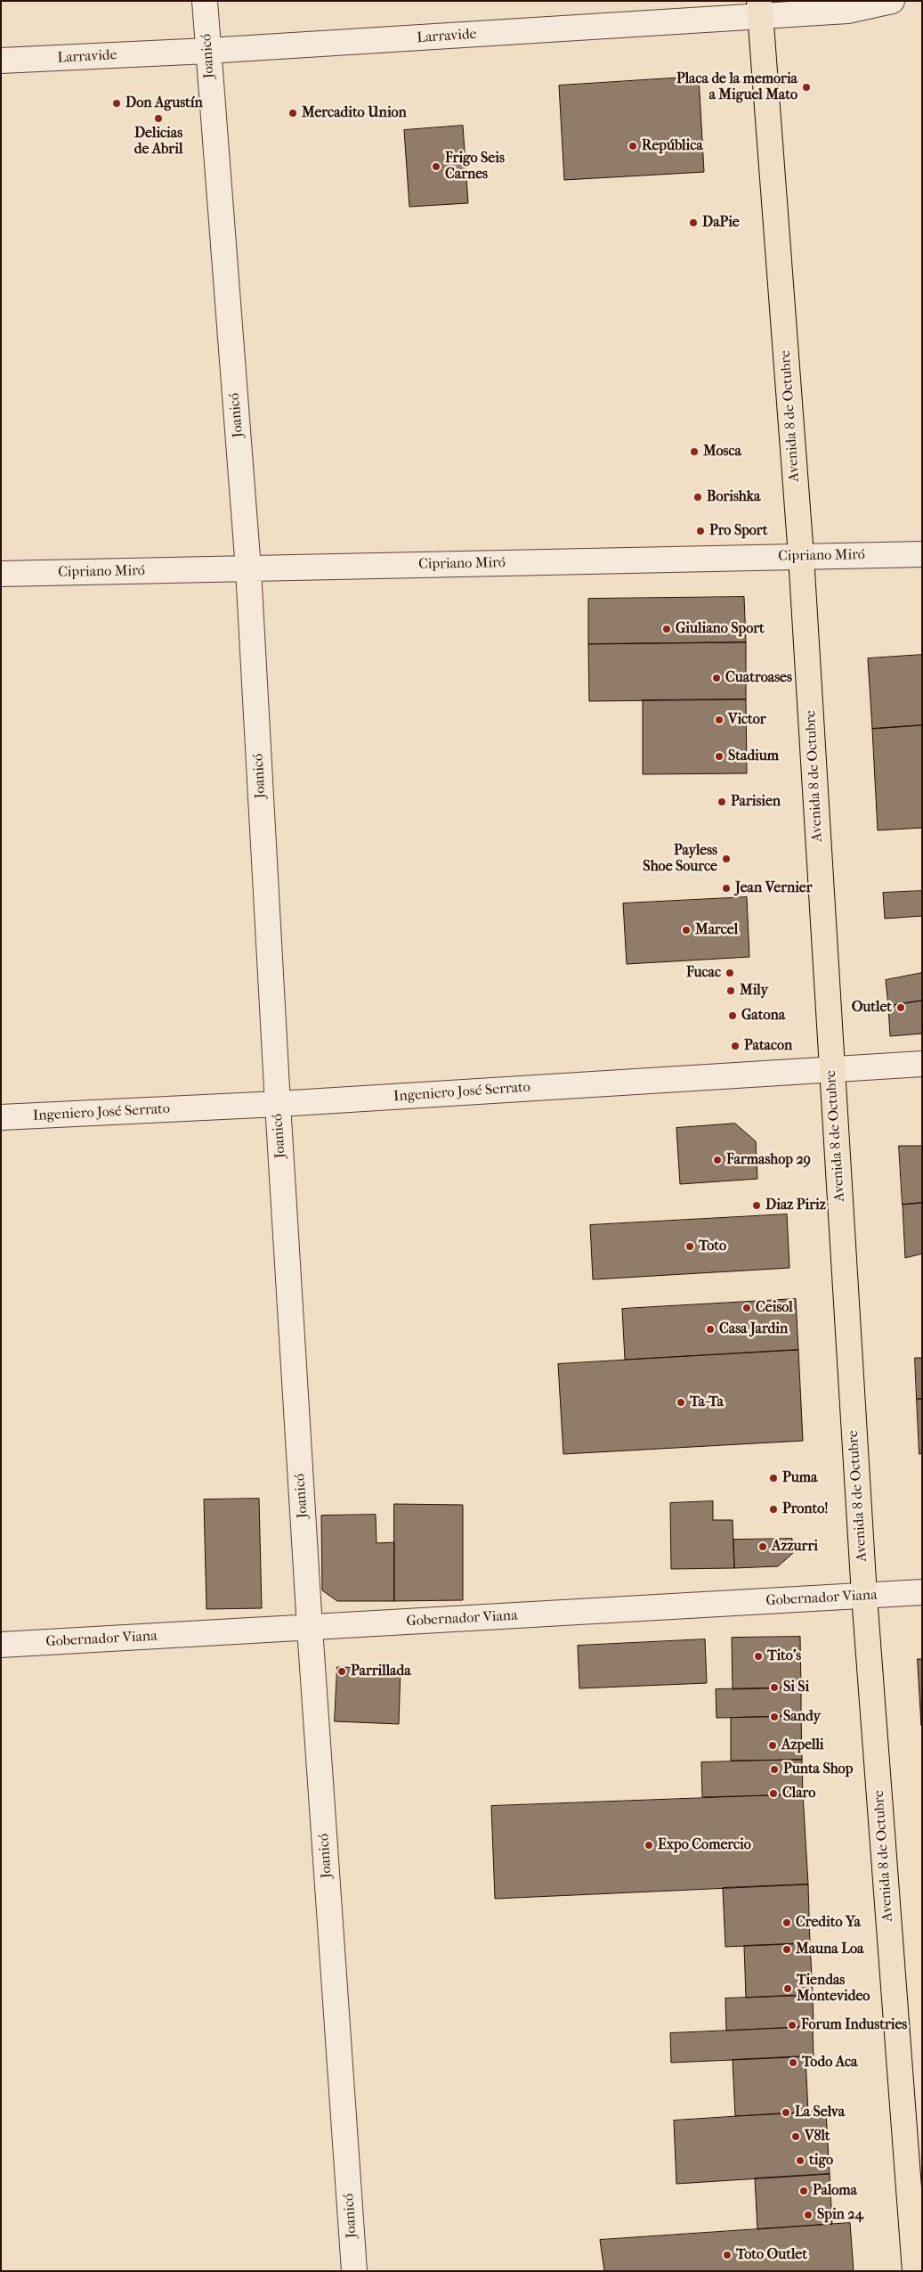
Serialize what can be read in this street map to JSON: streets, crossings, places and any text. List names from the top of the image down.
{
  "streets": {
    "main road": ["Avenida 8 de Octubre"],
    "street": [
      "Larravide",
      "Joanicó",
      "Cipriano Miró",
      "Ingeniero José Serrato",
      "Gobernador Viana"
    ]
  },
  "crossings": [
    ["Larravide", "Joanicó"],
    ["Larravide", "Avenida 8 de Octubre"],
    ["Joanicó", "Cipriano Miró"],
    ["Joanicó", "Ingeniero José Serrato"],
    ["Joanicó", "Gobernador Viana"],
    ["Avenida 8 de Octubre", "Cipriano Miró"],
    ["Avenida 8 de Octubre", "Ingeniero José Serrato"],
    ["Avenida 8 de Octubre", "Gobernador Viana"]
  ],
  "places": [
    "Placa de la memoria a Miguel Mato",
    "Don Agustín",
    "Mercadito Union",
    "Delicias de Abril",
    "República",
    "Frigo Seis Carnes",
    "DaPie",
    "Mosca",
    "Borishka",
    "Pro Sport",
    "Giuliano Sport",
    "Cuatroases",
    "Victor",
    "Stadium",
    "Parisien",
    "Payless Shoe Source",
    "Jean Vernier",
    "Marcel",
    "Fucac",
    "Mily",
    "Outlet",
    "Gatona",
    "Patacon",
    "Farmashop 29",
    "Diaz Piriz",
    "Toto",
    "Ceisol",
    "Casa Jardin",
    "Ta-Ta",
    "Puma",
    "Pronto!",
    "Azzurri",
    "Tito's",
    "Parrillada",
    "Si Si",
    "Sandy",
    "Azpelli",
    "Punta Shop",
    "Claro",
    "Expo Comercio",
    "Credito Ya",
    "Mauna Loa",
    "Tiendas Montevideo",
    "Forum Industries",
    "Todo Aca",
    "La Selva",
    "V8lt",
    "tigo",
    "Paloma",
    "Spin 24",
    "Toto Outlet"
  ]
}
